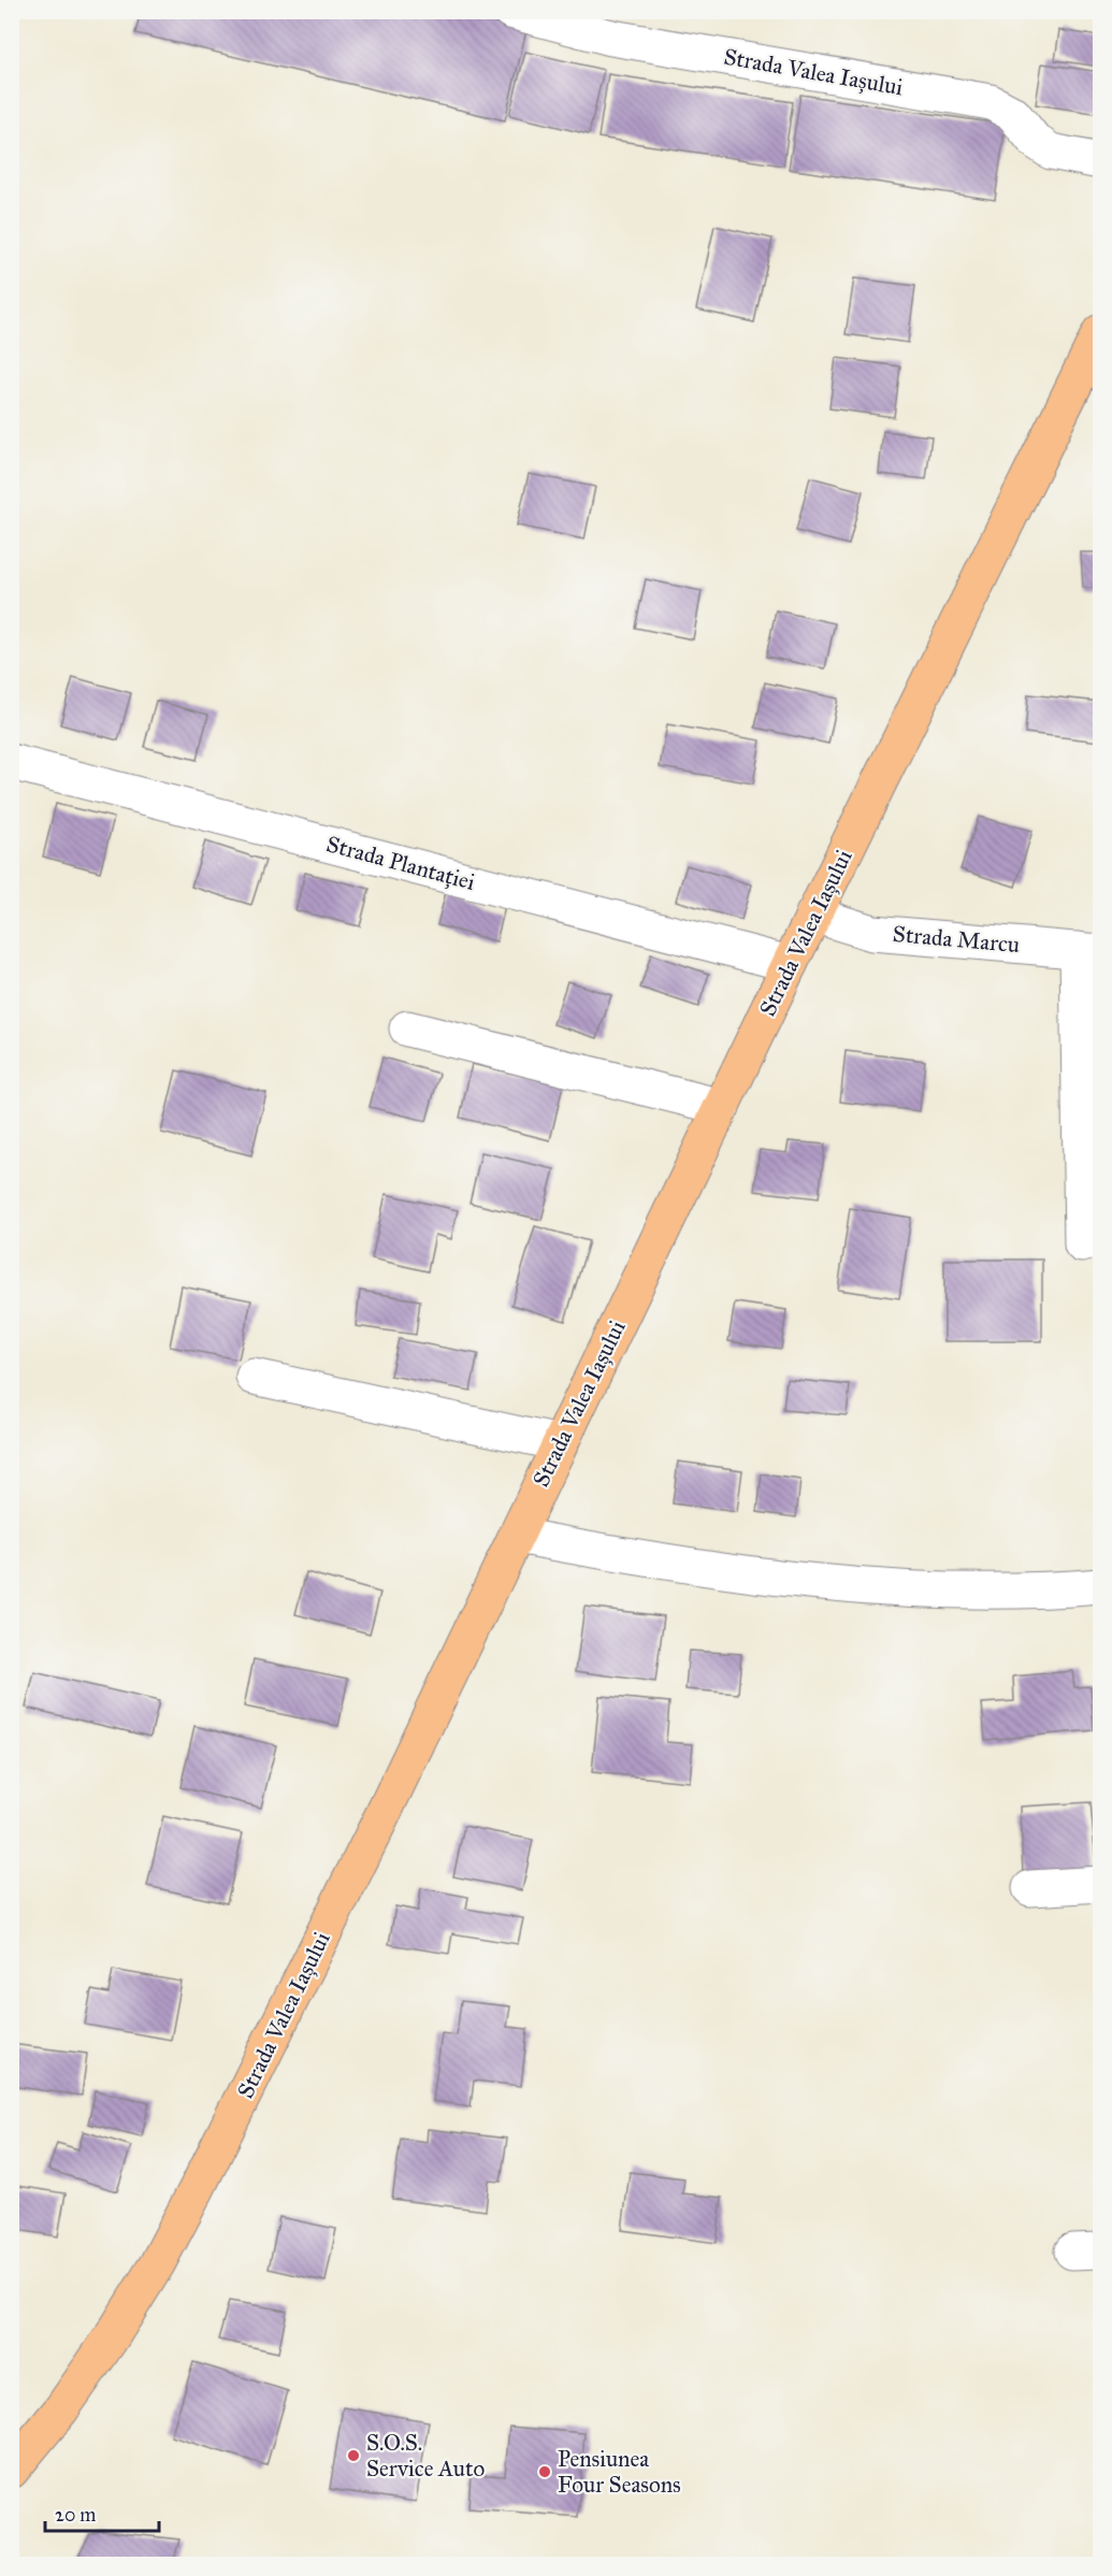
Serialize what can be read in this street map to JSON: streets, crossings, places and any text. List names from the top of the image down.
{
  "streets": {
    "main road": ["Strada Valea Iașului"],
    "street": ["Strada Plantației", "Strada Marcu"]
  },
  "crossings": [
    ["Strada Valea Iașului", "Strada Plantației"],
    ["Strada Valea Iașului", "Strada Marcu"]
  ],
  "places": ["S.O.S. Service Auto", "Pensiunea Four Seasons"],
  "scale_bar": "20 m"
}
